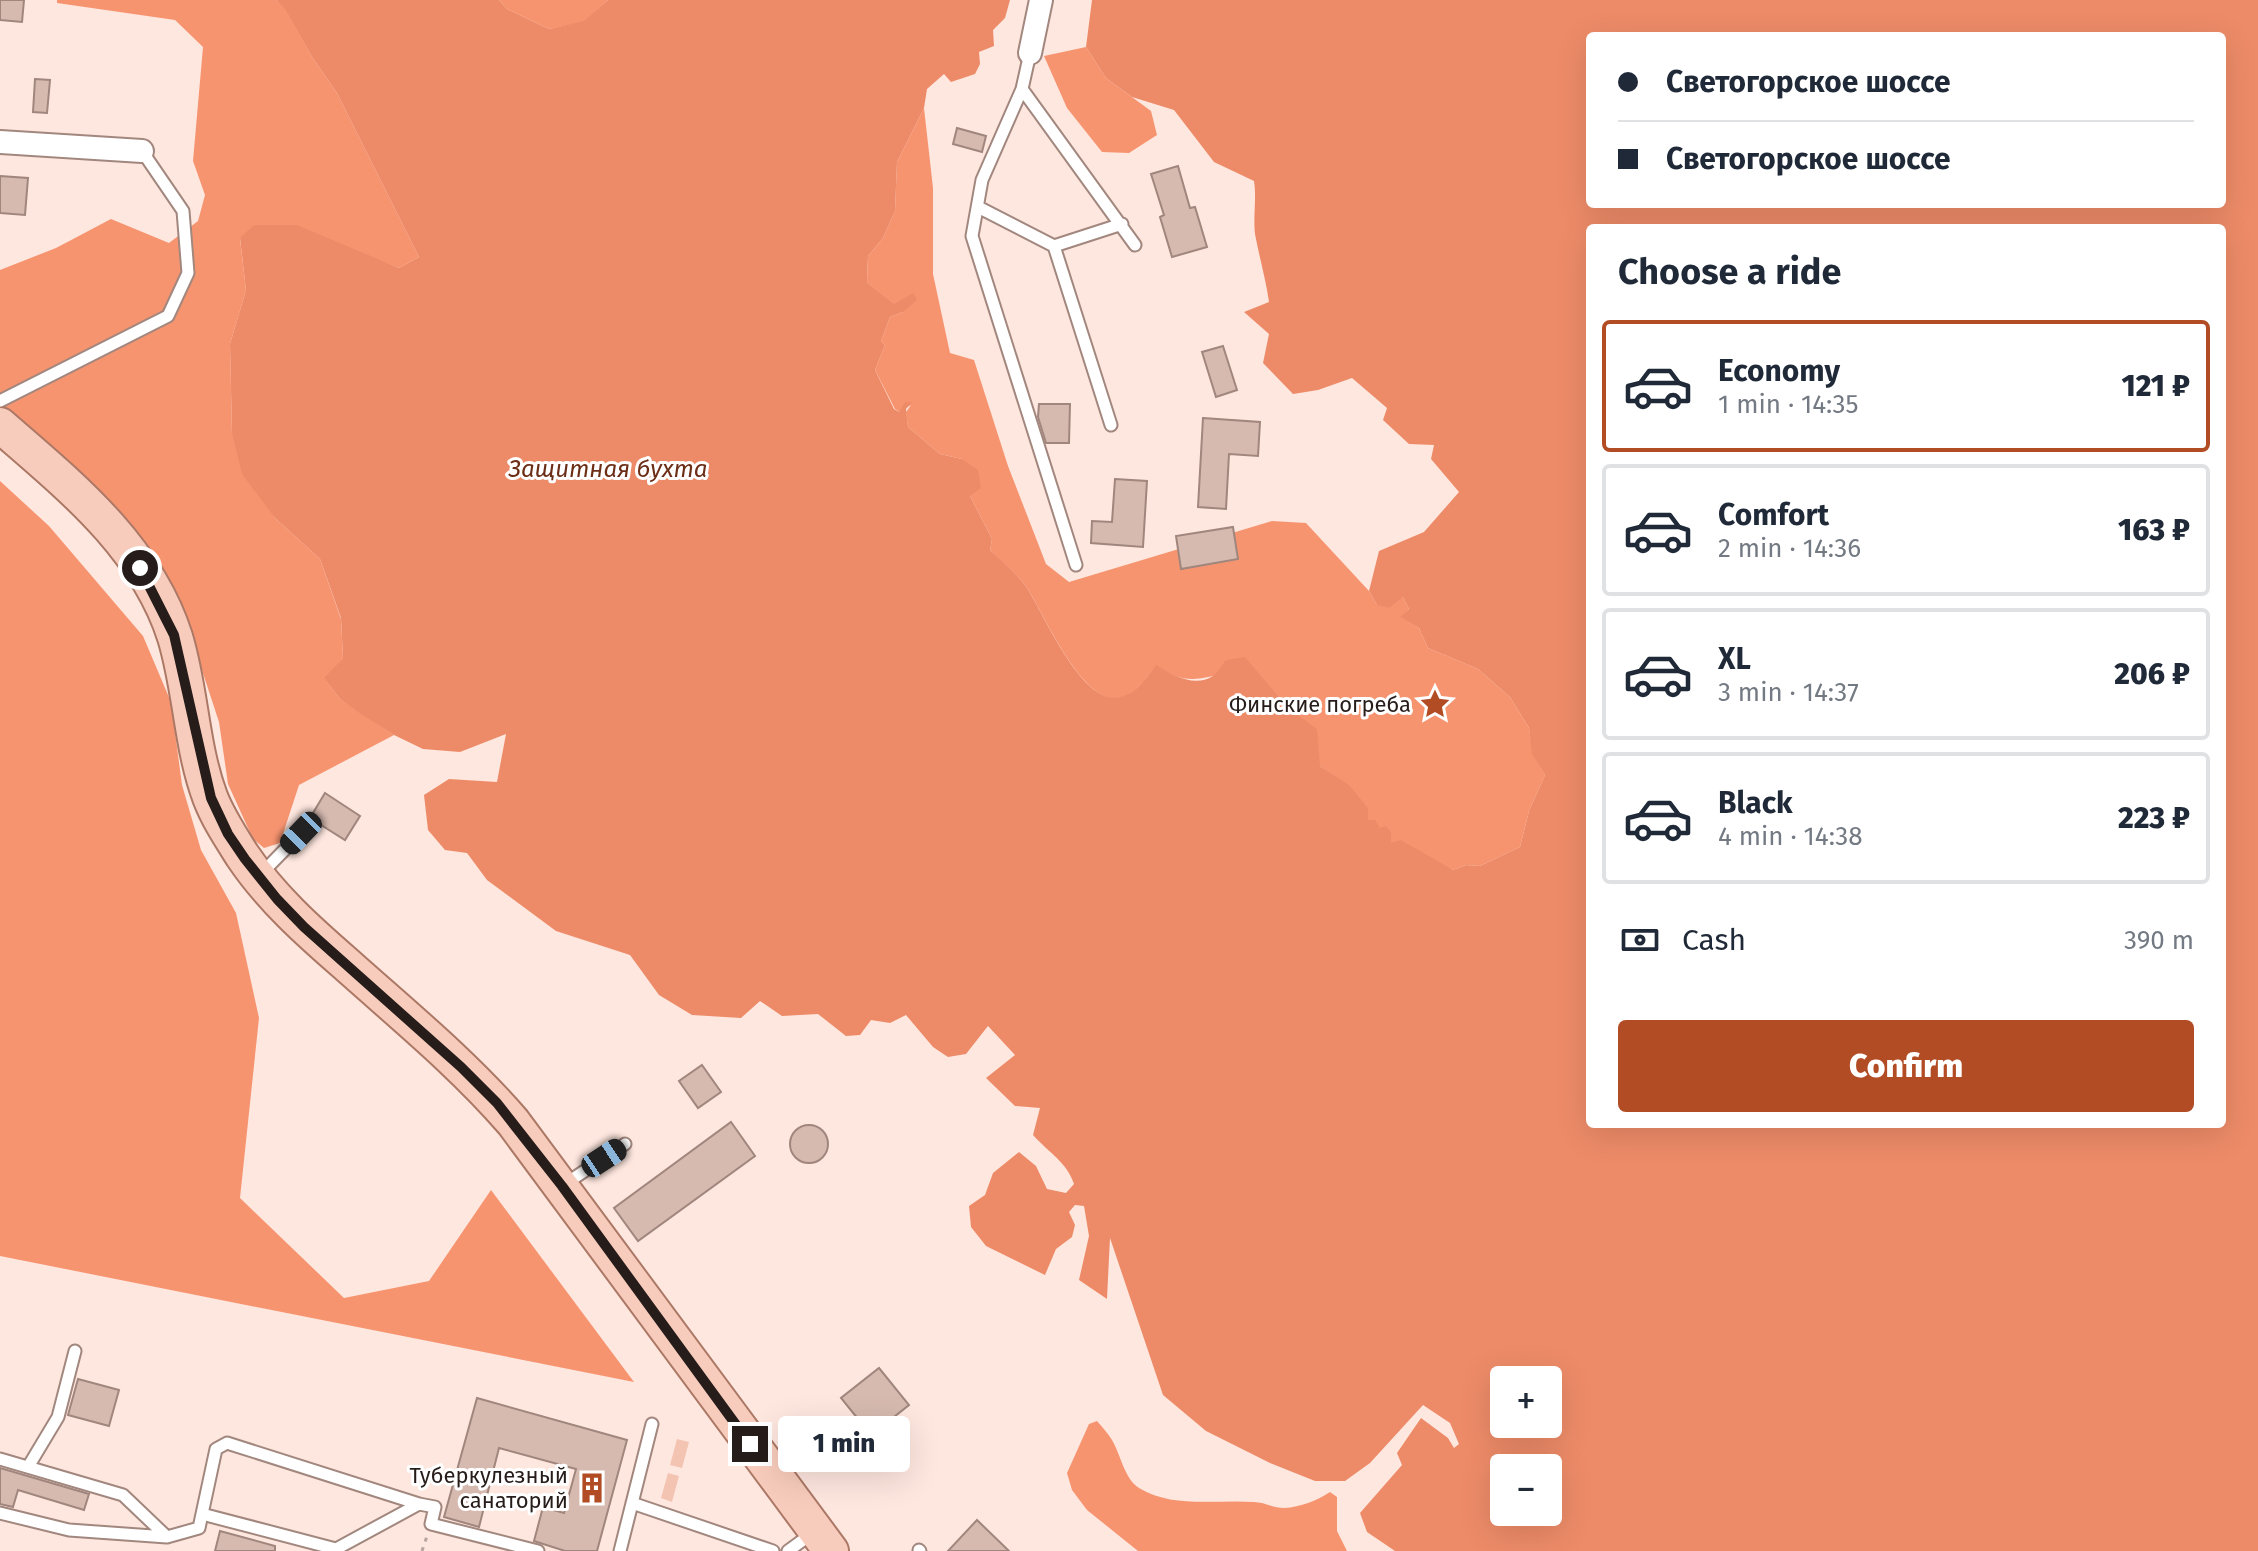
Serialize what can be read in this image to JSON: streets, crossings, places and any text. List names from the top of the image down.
{
  "water": ["Защитная бухта"],
  "places": {
    "place": ["Финские погреба"],
    "building": ["Туберкулезный санаторий"]
  },
  "page": {
    "banner": ["Светогорское шоссе", "Светогорское шоссе"],
    "heading": "Choose a ride",
    "list": [
      {
        "name": "Economy",
        "note": "1 min · 14:35",
        "value": "121 ₽"
      },
      {
        "name": "Comfort",
        "note": "2 min · 14:36",
        "value": "163 ₽"
      },
      {
        "name": "XL",
        "note": "3 min · 14:37",
        "value": "206 ₽"
      },
      {
        "name": "Black",
        "note": "4 min · 14:38",
        "value": "223 ₽"
      }
    ],
    "pay": ["Cash", "390 m"],
    "buttons": "Confirm",
    "map_buttons": ["+", "−"],
    "bubble": "1 min"
  }
}
